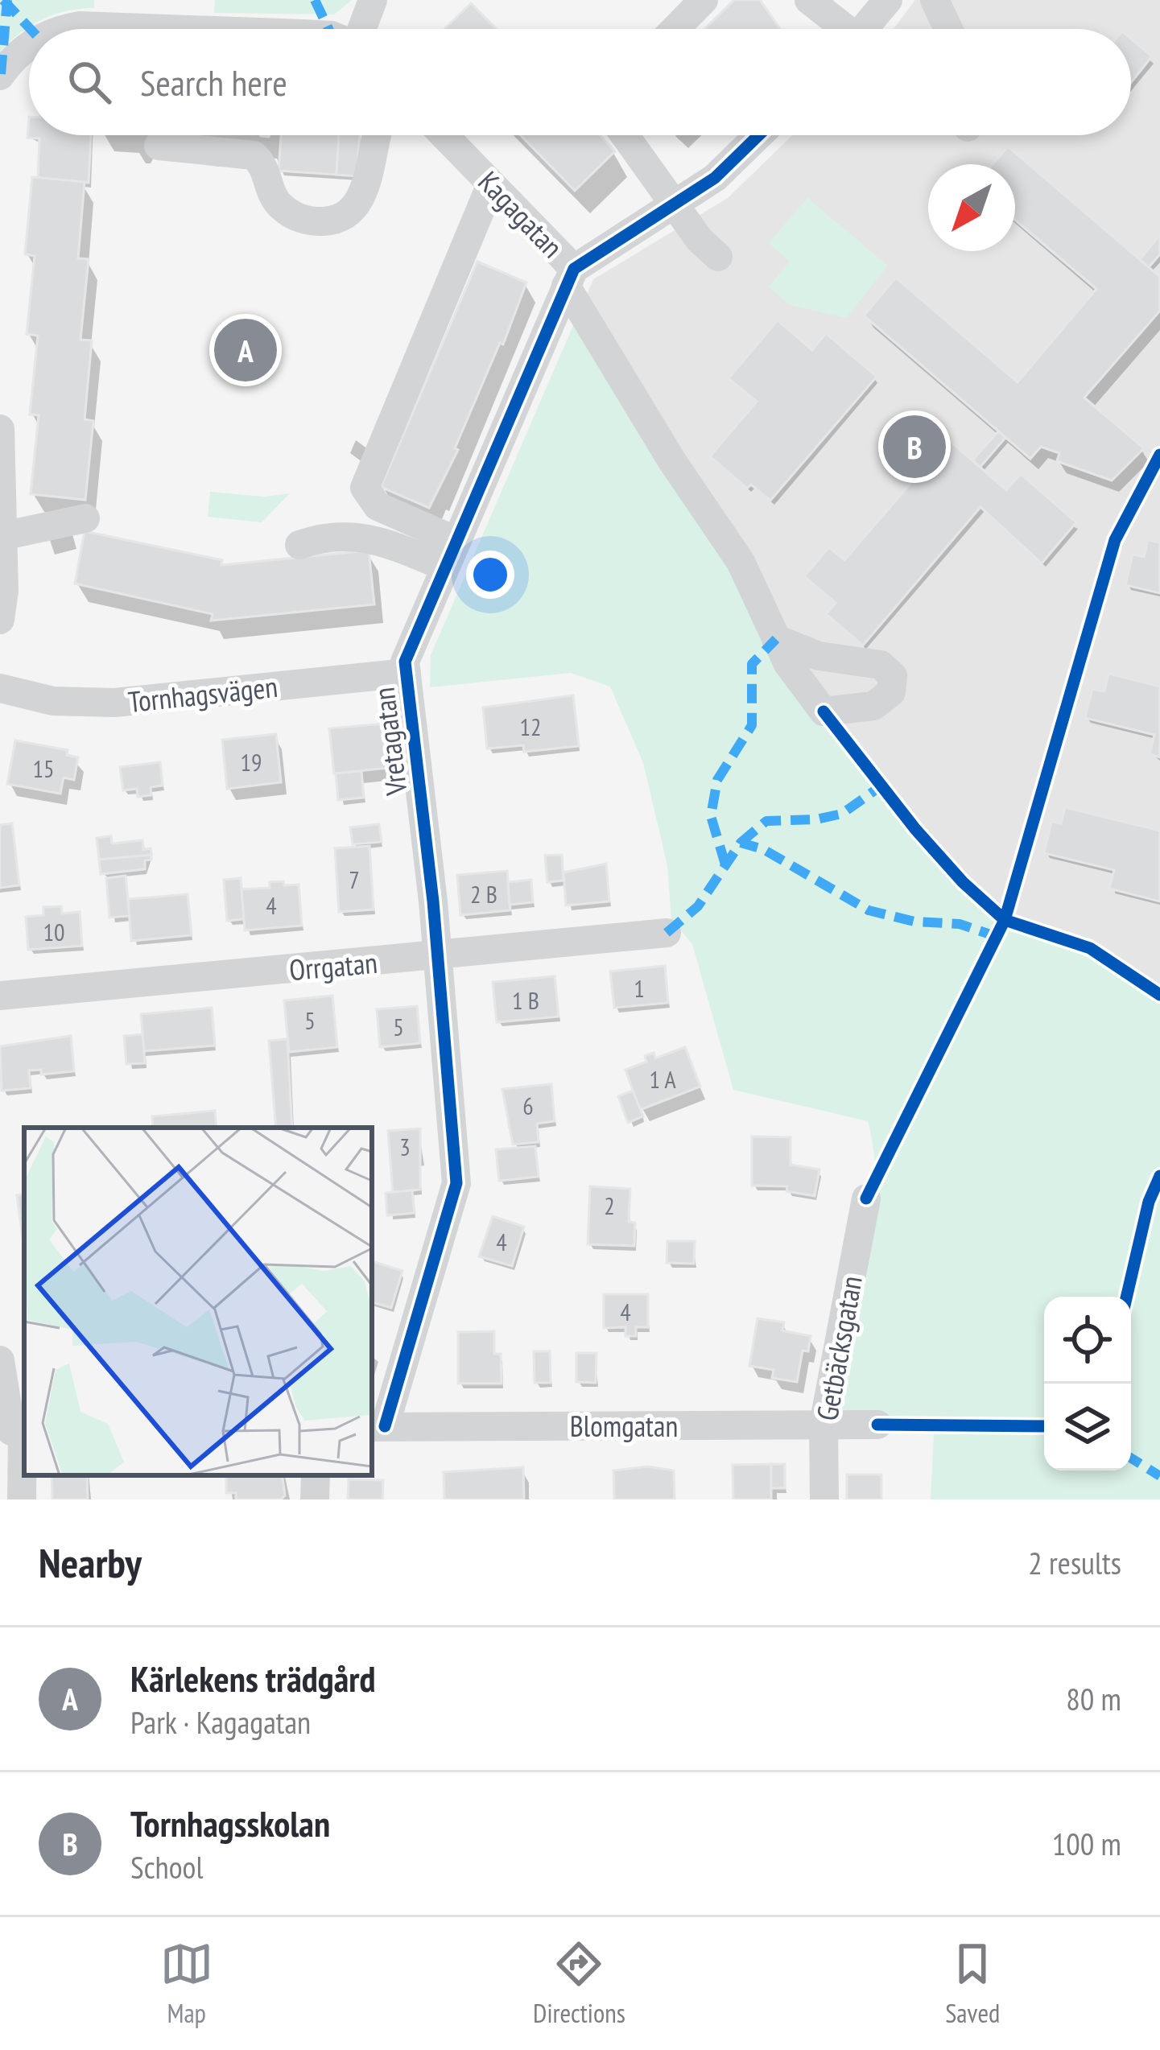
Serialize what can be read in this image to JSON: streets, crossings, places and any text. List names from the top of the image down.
{
  "streets": {
    "street": [
      "Kagagatan",
      "Tornhagsvägen",
      "Vretagatan",
      "Orrgatan",
      "Getbäcksgatan",
      "Blomgatan"
    ]
  },
  "crossings": [
    ["Kagagatan", "Vretagatan"],
    ["Tornhagsvägen", "Vretagatan"],
    ["Vretagatan", "Orrgatan"],
    ["Vretagatan", "Blomgatan"],
    ["Getbäcksgatan", "Blomgatan"]
  ],
  "house_numbers": [
    "12",
    "19",
    "15",
    "7",
    "2 B",
    "4",
    "10",
    "1",
    "1 B",
    "5",
    "5",
    "1 A",
    "6",
    "3",
    "2",
    "4",
    "4"
  ],
  "north": "bottom left",
  "page": {
    "search": "Search here",
    "pins": ["A", "B"],
    "heading": ["Nearby", "2 results"],
    "list": [
      {
        "mark": "A",
        "name": "Kärlekens trädgård",
        "note": "Park · Kagagatan",
        "value": "80 m"
      },
      {
        "mark": "B",
        "name": "Tornhagsskolan",
        "note": "School",
        "value": "100 m"
      }
    ],
    "nav": ["Map", "Directions", "Saved"]
  }
}
